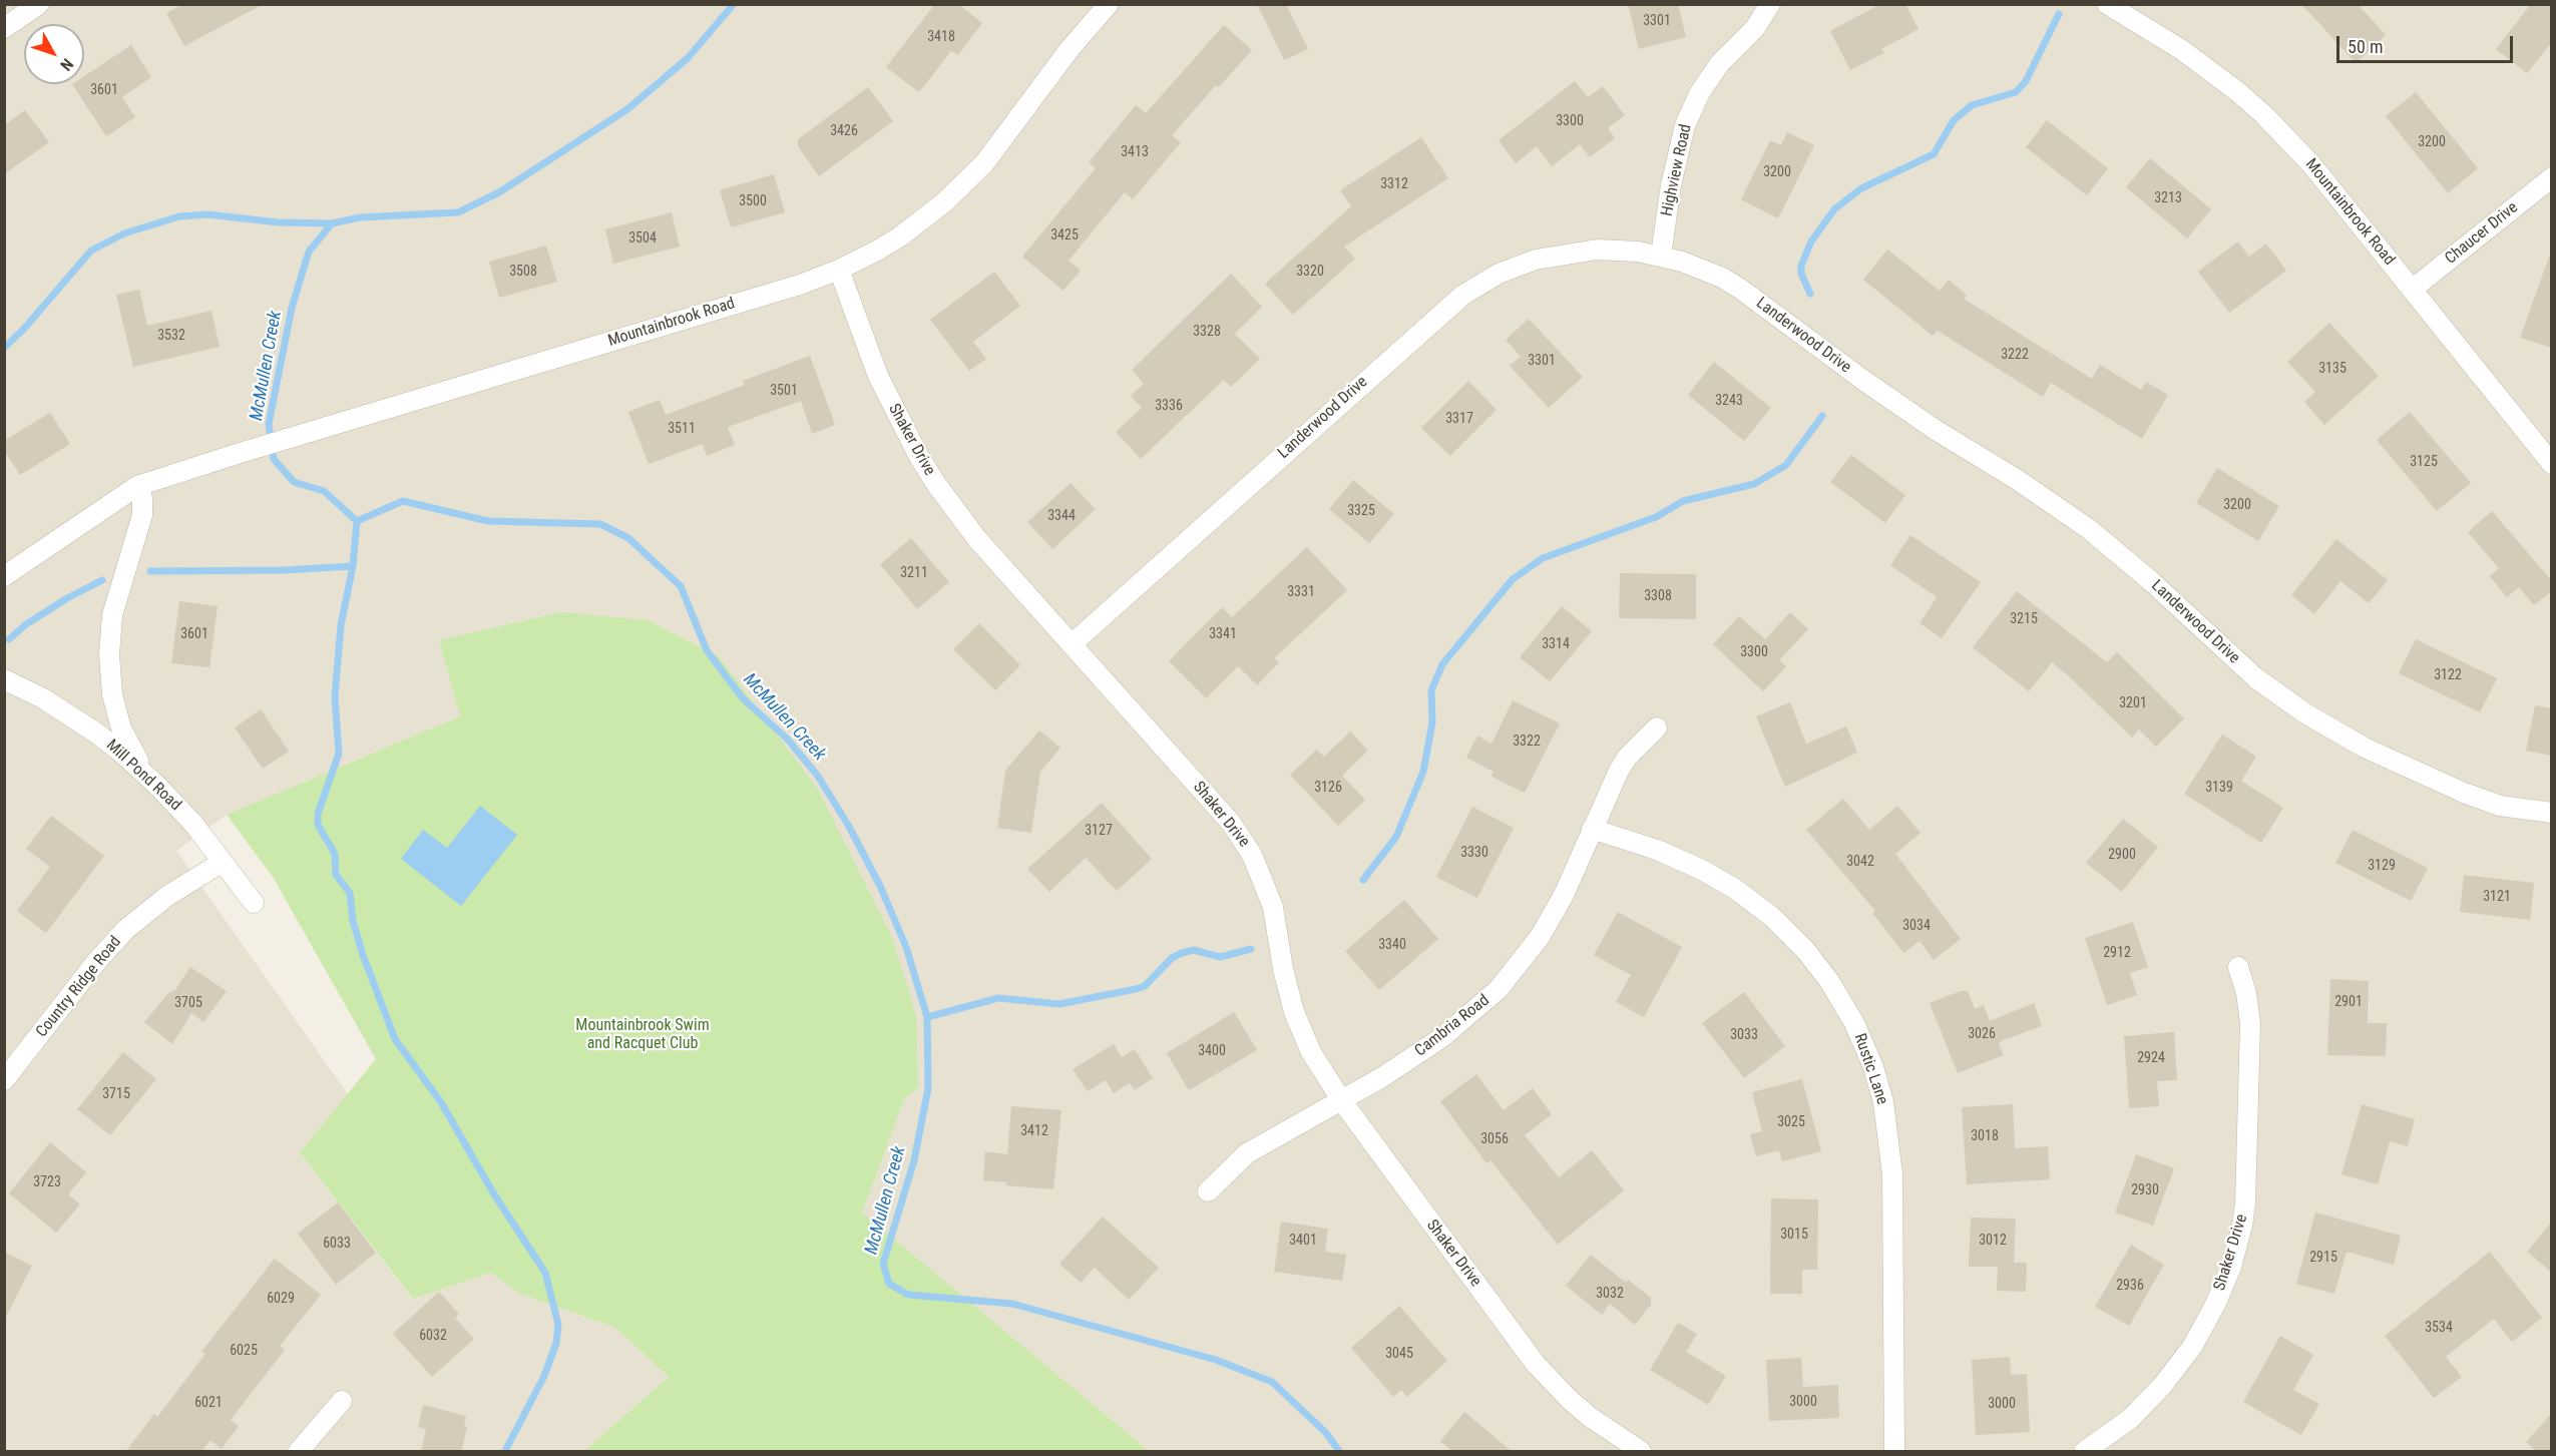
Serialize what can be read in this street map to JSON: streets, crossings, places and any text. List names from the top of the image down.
{
  "streets": {
    "street": [
      "Highview Road",
      "Mountainbrook Road",
      "Chaucer Drive",
      "Landerwood Drive",
      "Shaker Drive",
      "Mill Pond Road",
      "Country Ridge Road",
      "Cambria Road",
      "Rustic Lane"
    ]
  },
  "crossings": [
    ["Highview Road", "Landerwood Drive"],
    ["Mountainbrook Road", "Chaucer Drive"],
    ["Mountainbrook Road", "Shaker Drive"],
    ["Landerwood Drive", "Shaker Drive"],
    ["Shaker Drive", "Cambria Road"],
    ["Mill Pond Road", "Country Ridge Road"],
    ["Cambria Road", "Rustic Lane"]
  ],
  "water": ["McMullen Creek"],
  "parks": ["Mountainbrook Swim and Racquet Club"],
  "house_numbers": [
    "3301",
    "3418",
    "3601",
    "3300",
    "3426",
    "3200",
    "3413",
    "3200",
    "3312",
    "3213",
    "3500",
    "3425",
    "3504",
    "3508",
    "3320",
    "3328",
    "3532",
    "3222",
    "3301",
    "3135",
    "3501",
    "3243",
    "3336",
    "3317",
    "3511",
    "3125",
    "3200",
    "3325",
    "3344",
    "3211",
    "3331",
    "3308",
    "3215",
    "3601",
    "3341",
    "3314",
    "3300",
    "3122",
    "3201",
    "3322",
    "3126",
    "3139",
    "3127",
    "3330",
    "2900",
    "3042",
    "3129",
    "3121",
    "3034",
    "3340",
    "2912",
    "2901",
    "3705",
    "3026",
    "3033",
    "3400",
    "2924",
    "3715",
    "3025",
    "3412",
    "3018",
    "3056",
    "3723",
    "2930",
    "3015",
    "3401",
    "3012",
    "6033",
    "2915",
    "2936",
    "3032",
    "6029",
    "3534",
    "6032",
    "6025",
    "3045",
    "3000",
    "6021",
    "3000"
  ],
  "scale_bar": "50 m",
  "north": "bottom right"
}
